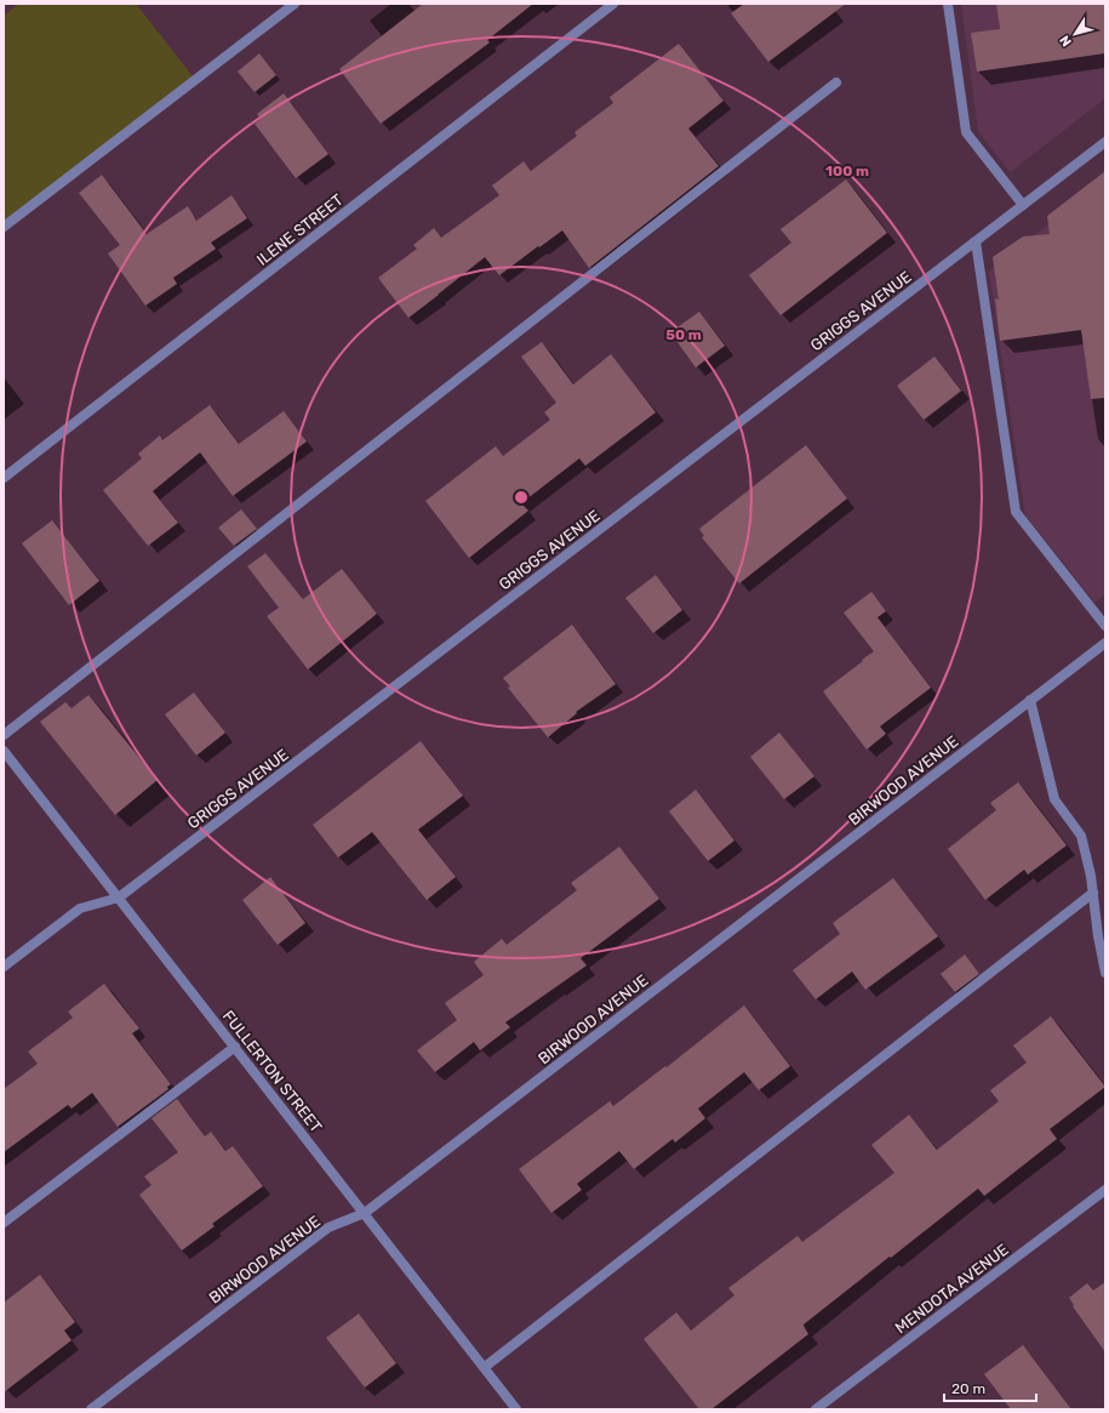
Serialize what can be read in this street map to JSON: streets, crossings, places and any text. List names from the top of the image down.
{
  "streets": {
    "street": [
      "ILENE STREET",
      "GRIGGS AVENUE",
      "BIRWOOD AVENUE",
      "FULLERTON STREET",
      "MENDOTA AVENUE"
    ]
  },
  "crossings": [
    ["GRIGGS AVENUE", "FULLERTON STREET"],
    ["BIRWOOD AVENUE", "FULLERTON STREET"]
  ],
  "scale_bar": "20 m",
  "north": "bottom left",
  "rings": ["100 m", "50 m"]
}
